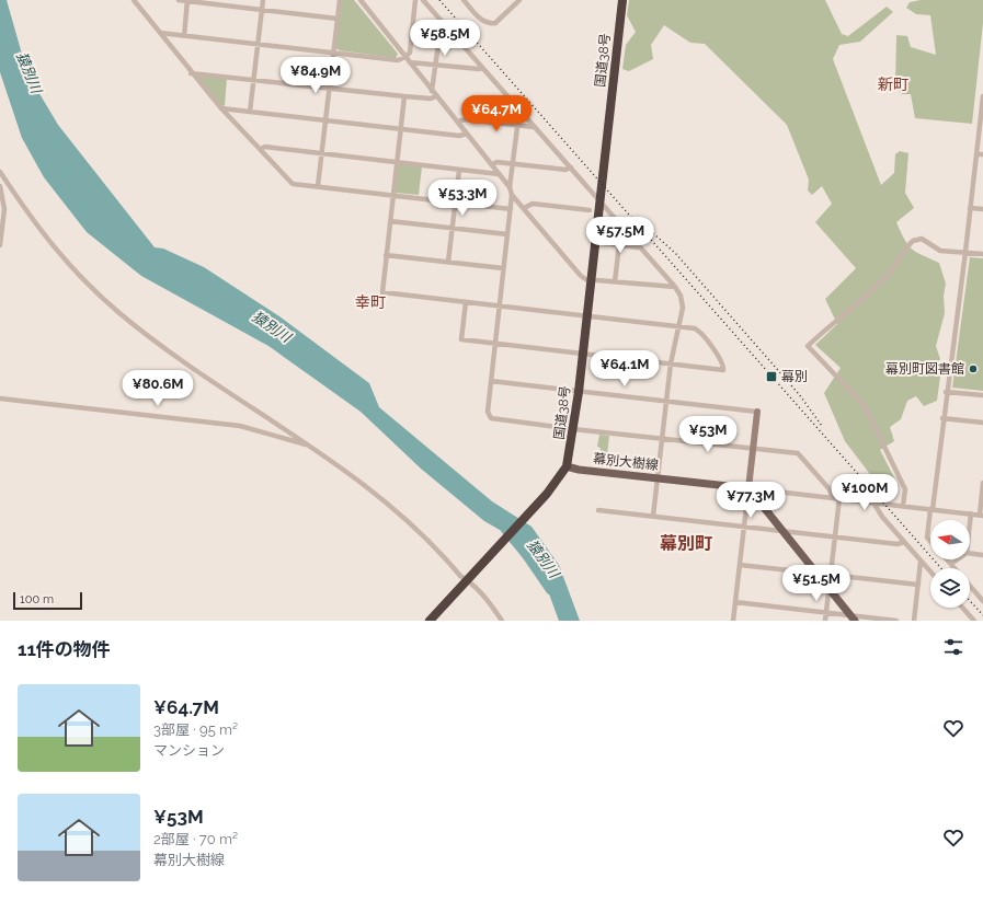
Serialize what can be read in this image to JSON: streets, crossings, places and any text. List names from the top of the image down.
{
  "streets": {
    "highway": ["国道38号"],
    "main road": ["幕別大樹線"]
  },
  "crossings": [
    ["国道38号", "幕別大樹線"]
  ],
  "districts": ["新町", "幸町", "幕別町"],
  "water": ["猿別川"],
  "places": {
    "other": ["幕別町図書館"],
    "transit": ["幕別"]
  },
  "scale_bar": "100 m",
  "north": "left",
  "page": {
    "price": [
      "¥58.5M",
      "¥84.9M",
      "¥64.7M",
      "¥53.3M",
      "¥57.5M",
      "¥64.1M",
      "¥80.6M",
      "¥53M",
      "¥100M",
      "¥77.3M",
      "¥51.5M"
    ],
    "scale": "100 m",
    "heading": "11件の物件",
    "list": [
      {
        "name": "¥64.7M",
        "note": "3部屋 · 95 m² · マンション"
      },
      {
        "name": "¥53M",
        "note": "2部屋 · 70 m² · 幕別大樹線"
      }
    ]
  }
}
